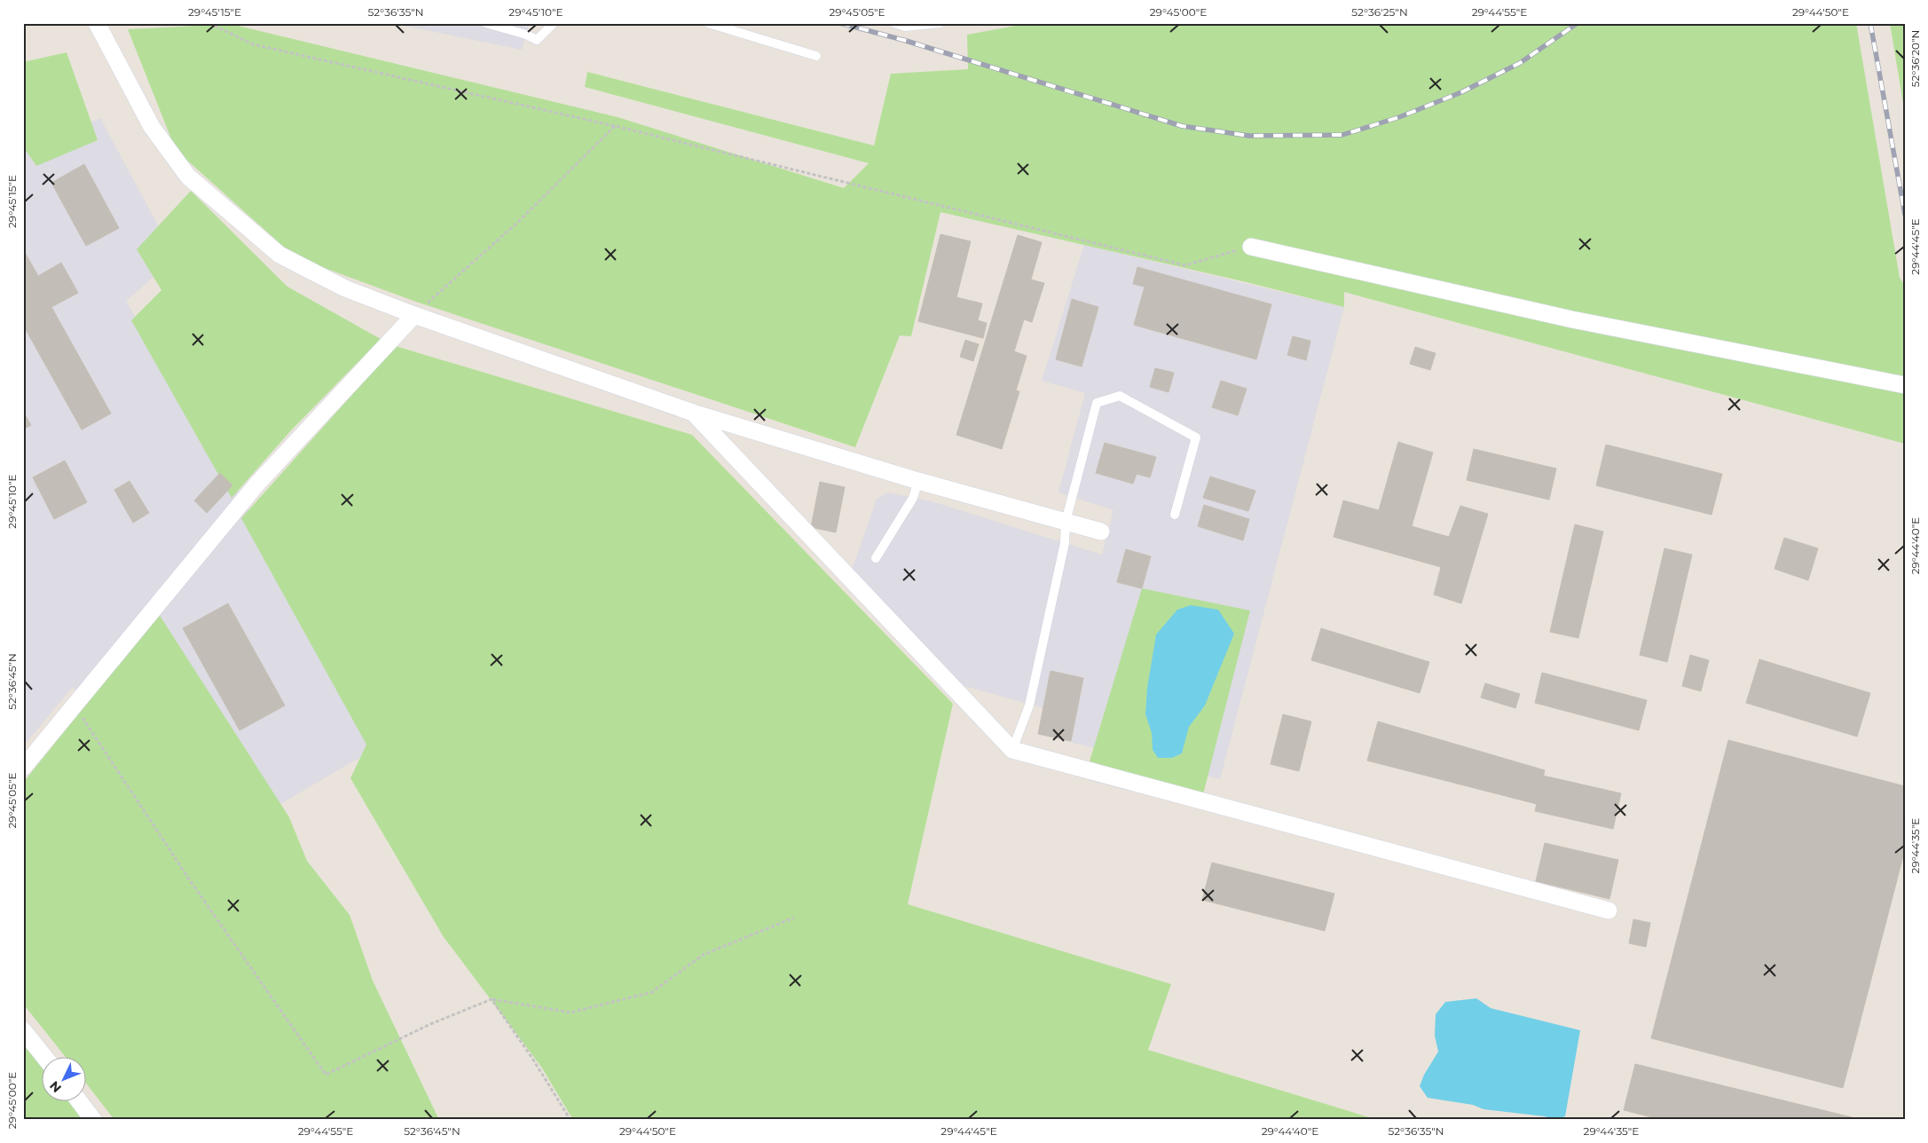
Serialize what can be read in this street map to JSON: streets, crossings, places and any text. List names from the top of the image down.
{
  "north": "bottom left",
  "coordinates": [
    "29°45'15\"E",
    "52°36'35\"N",
    "29°45'10\"E",
    "29°45'05\"E",
    "29°45'00\"E",
    "52°36'25\"N",
    "29°44'55\"E",
    "29°44'50\"E",
    "52°36'20\"N",
    "29°44'45\"E",
    "29°44'40\"E",
    "52°36'45\"N",
    "29°44'35\"E"
  ]
}
